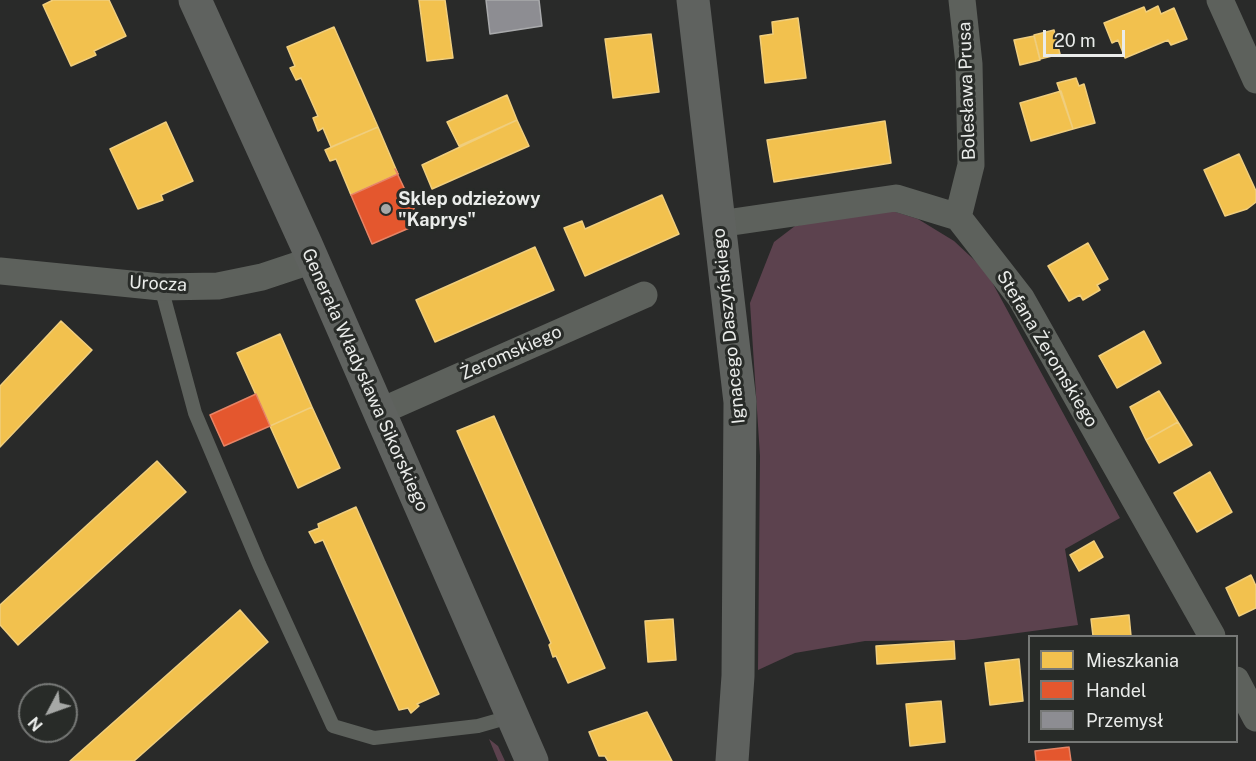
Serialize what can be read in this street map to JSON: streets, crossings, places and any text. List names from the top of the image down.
{
  "streets": {
    "street": [
      "Bolesława Prusa",
      "Urocza",
      "Ignacego Daszyńskiego",
      "Stefana Żeromskiego",
      "Żeromskiego",
      "Generała Władysława Sikorskiego"
    ]
  },
  "crossings": [
    ["Bolesława Prusa", "Stefana Żeromskiego"],
    ["Urocza", "Generała Władysława Sikorskiego"],
    ["Żeromskiego", "Generała Władysława Sikorskiego"]
  ],
  "places": ["Sklep odzieżowy \"Kaprys\""],
  "legend": ["Mieszkania", "Handel", "Przemysł"],
  "scale_bar": "20 m",
  "north": "bottom left"
}
